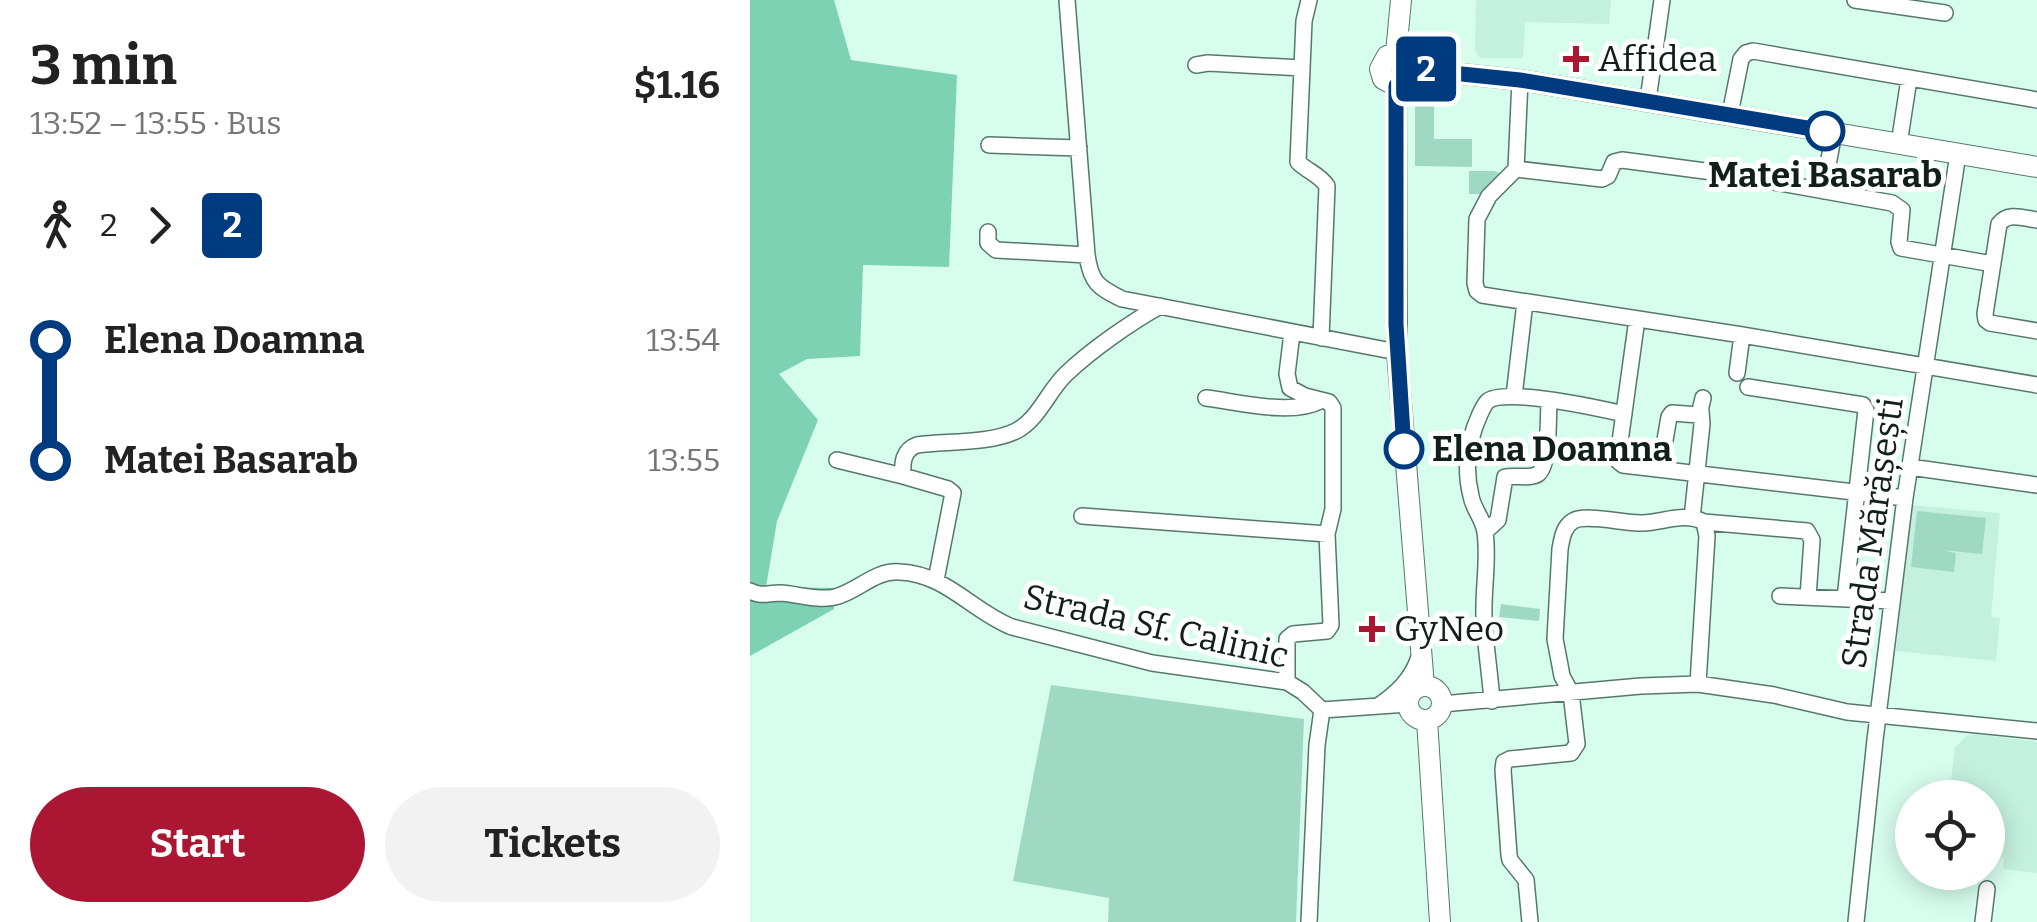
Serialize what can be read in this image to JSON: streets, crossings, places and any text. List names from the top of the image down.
{
  "streets": {
    "street": ["Strada Mărășești", "Strada Sf. Calinic"]
  },
  "places": {
    "health": ["Affidea", "GyNeo"],
    "other": ["Matei Basarab", "Elena Doamna"]
  },
  "lines": ["bus line 2"],
  "page": {
    "heading": ["3 min", "13:52 – 13:55 · Bus", "$1.16"],
    "on_map": "2",
    "legs": ["2", "2"],
    "list": [
      {
        "name": "Elena Doamna",
        "value": "13:54"
      },
      {
        "name": "Matei Basarab",
        "value": "13:55"
      }
    ],
    "buttons": ["Start", "Tickets"]
  }
}
